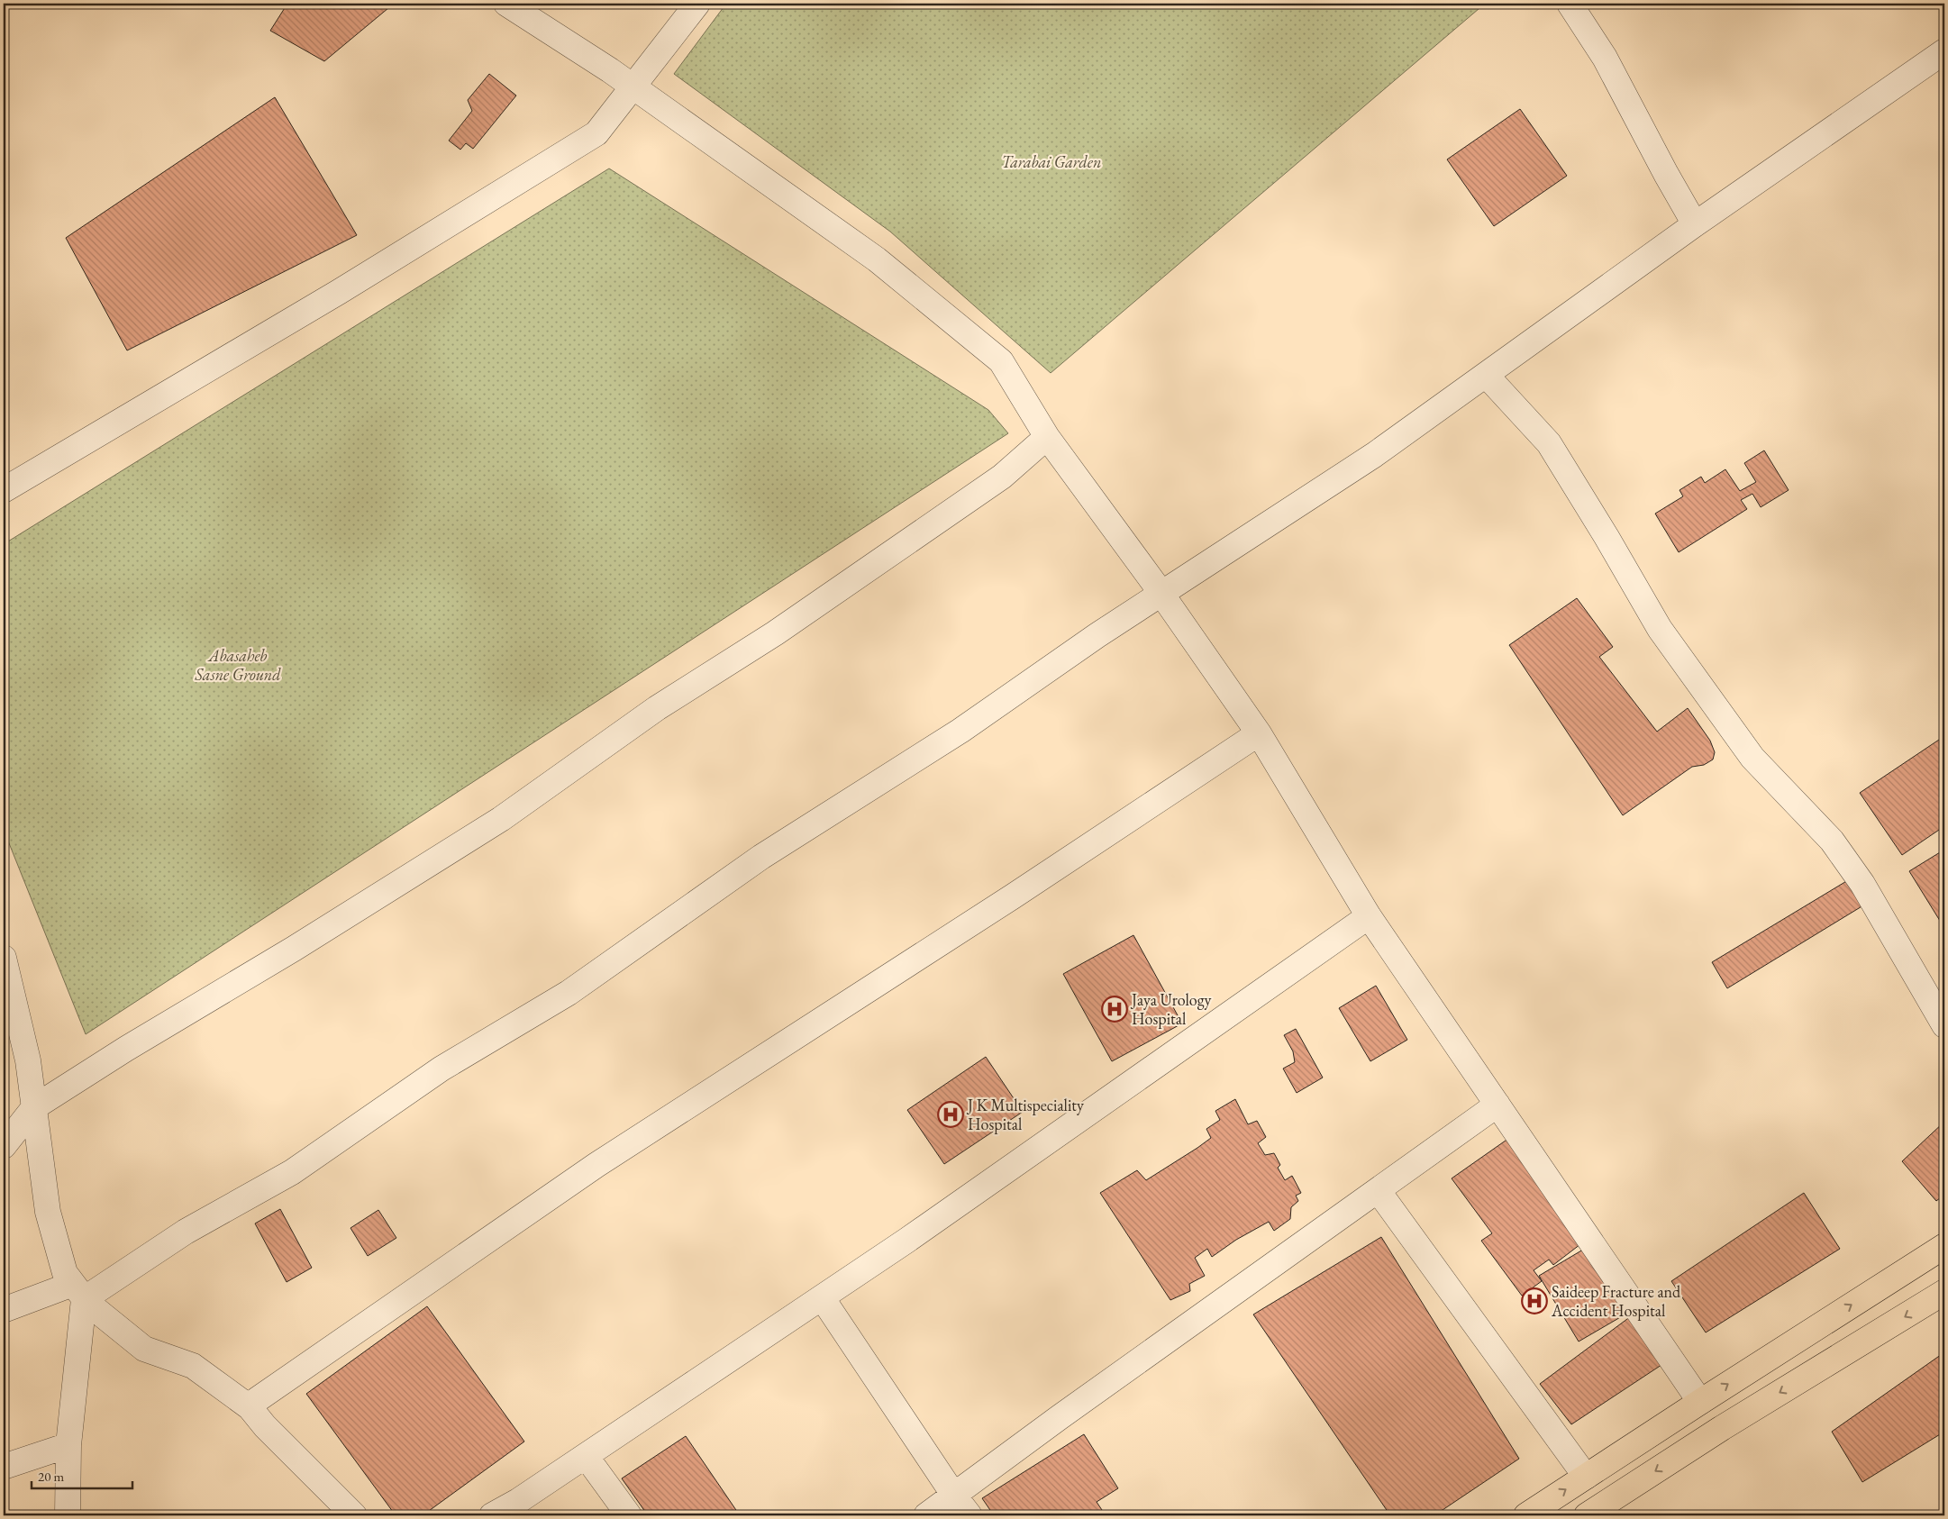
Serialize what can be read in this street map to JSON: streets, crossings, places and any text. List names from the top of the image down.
{
  "parks": ["Tarabai Garden", "Abasaheb Sasne Ground"],
  "places": {
    "hospital": ["Jaya Urology Hospital", "J K Multispeciality Hospital", "Saideep Fracture and Accident Hospital"]
  },
  "scale_bar": "20 m"
}
